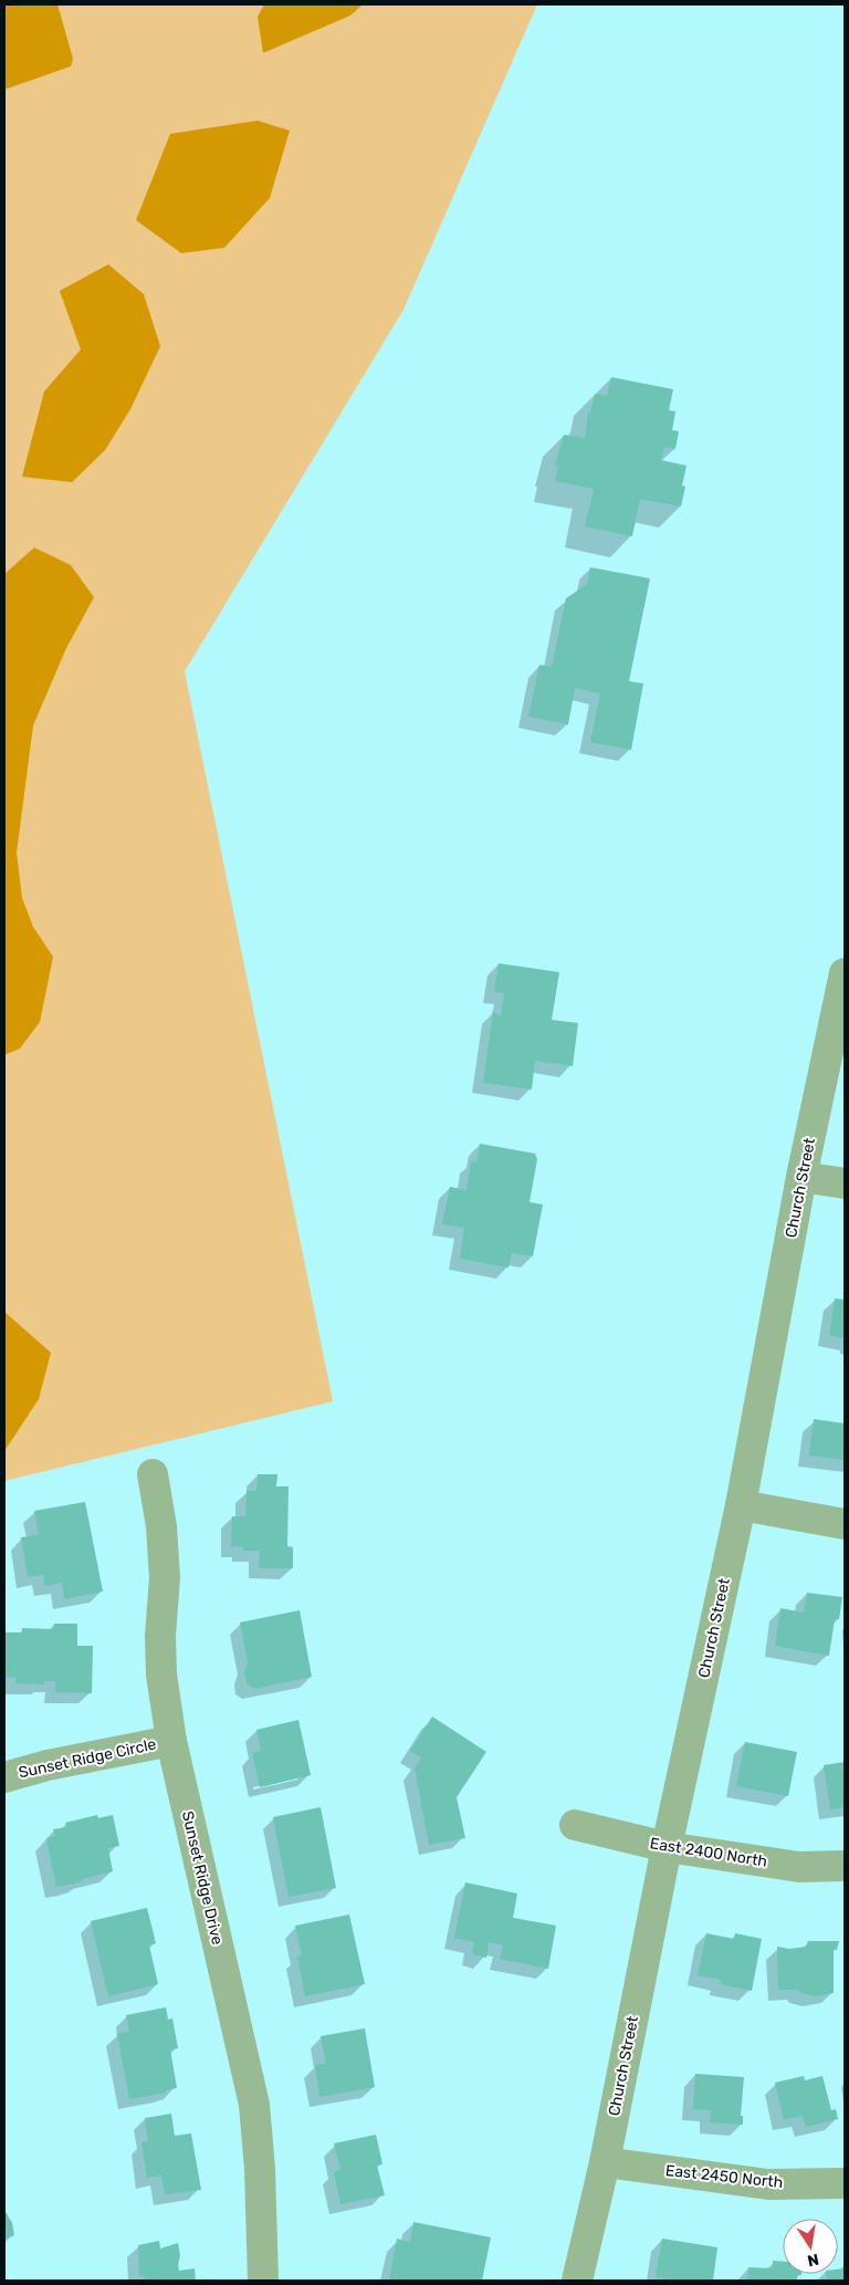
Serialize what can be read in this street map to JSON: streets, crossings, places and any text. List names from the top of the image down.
{
  "streets": {
    "street": [
      "Church Street",
      "Sunset Ridge Circle",
      "East 2400 North",
      "Sunset Ridge Drive",
      "East 2450 North"
    ]
  },
  "crossings": [
    ["Church Street", "East 2400 North"],
    ["Church Street", "East 2450 North"],
    ["Sunset Ridge Circle", "Sunset Ridge Drive"]
  ],
  "north": "bottom"
}
